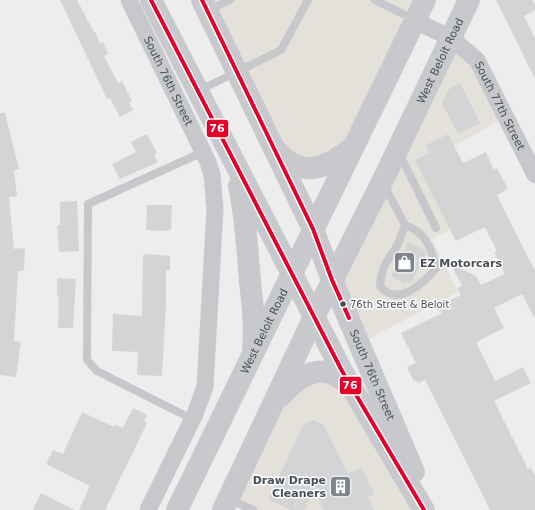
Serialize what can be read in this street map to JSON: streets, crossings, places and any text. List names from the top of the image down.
{
  "streets": {
    "main road": ["West Beloit Road", "South 76th Street"],
    "street": ["South 77th Street"]
  },
  "crossings": [
    ["West Beloit Road", "South 76th Street"],
    ["West Beloit Road", "South 77th Street"]
  ],
  "places": {
    "shop": ["EZ Motorcars"],
    "other": ["76th Street & Beloit"],
    "building": ["Draw Drape Cleaners"]
  },
  "lines": ["transit line 76"]
}
